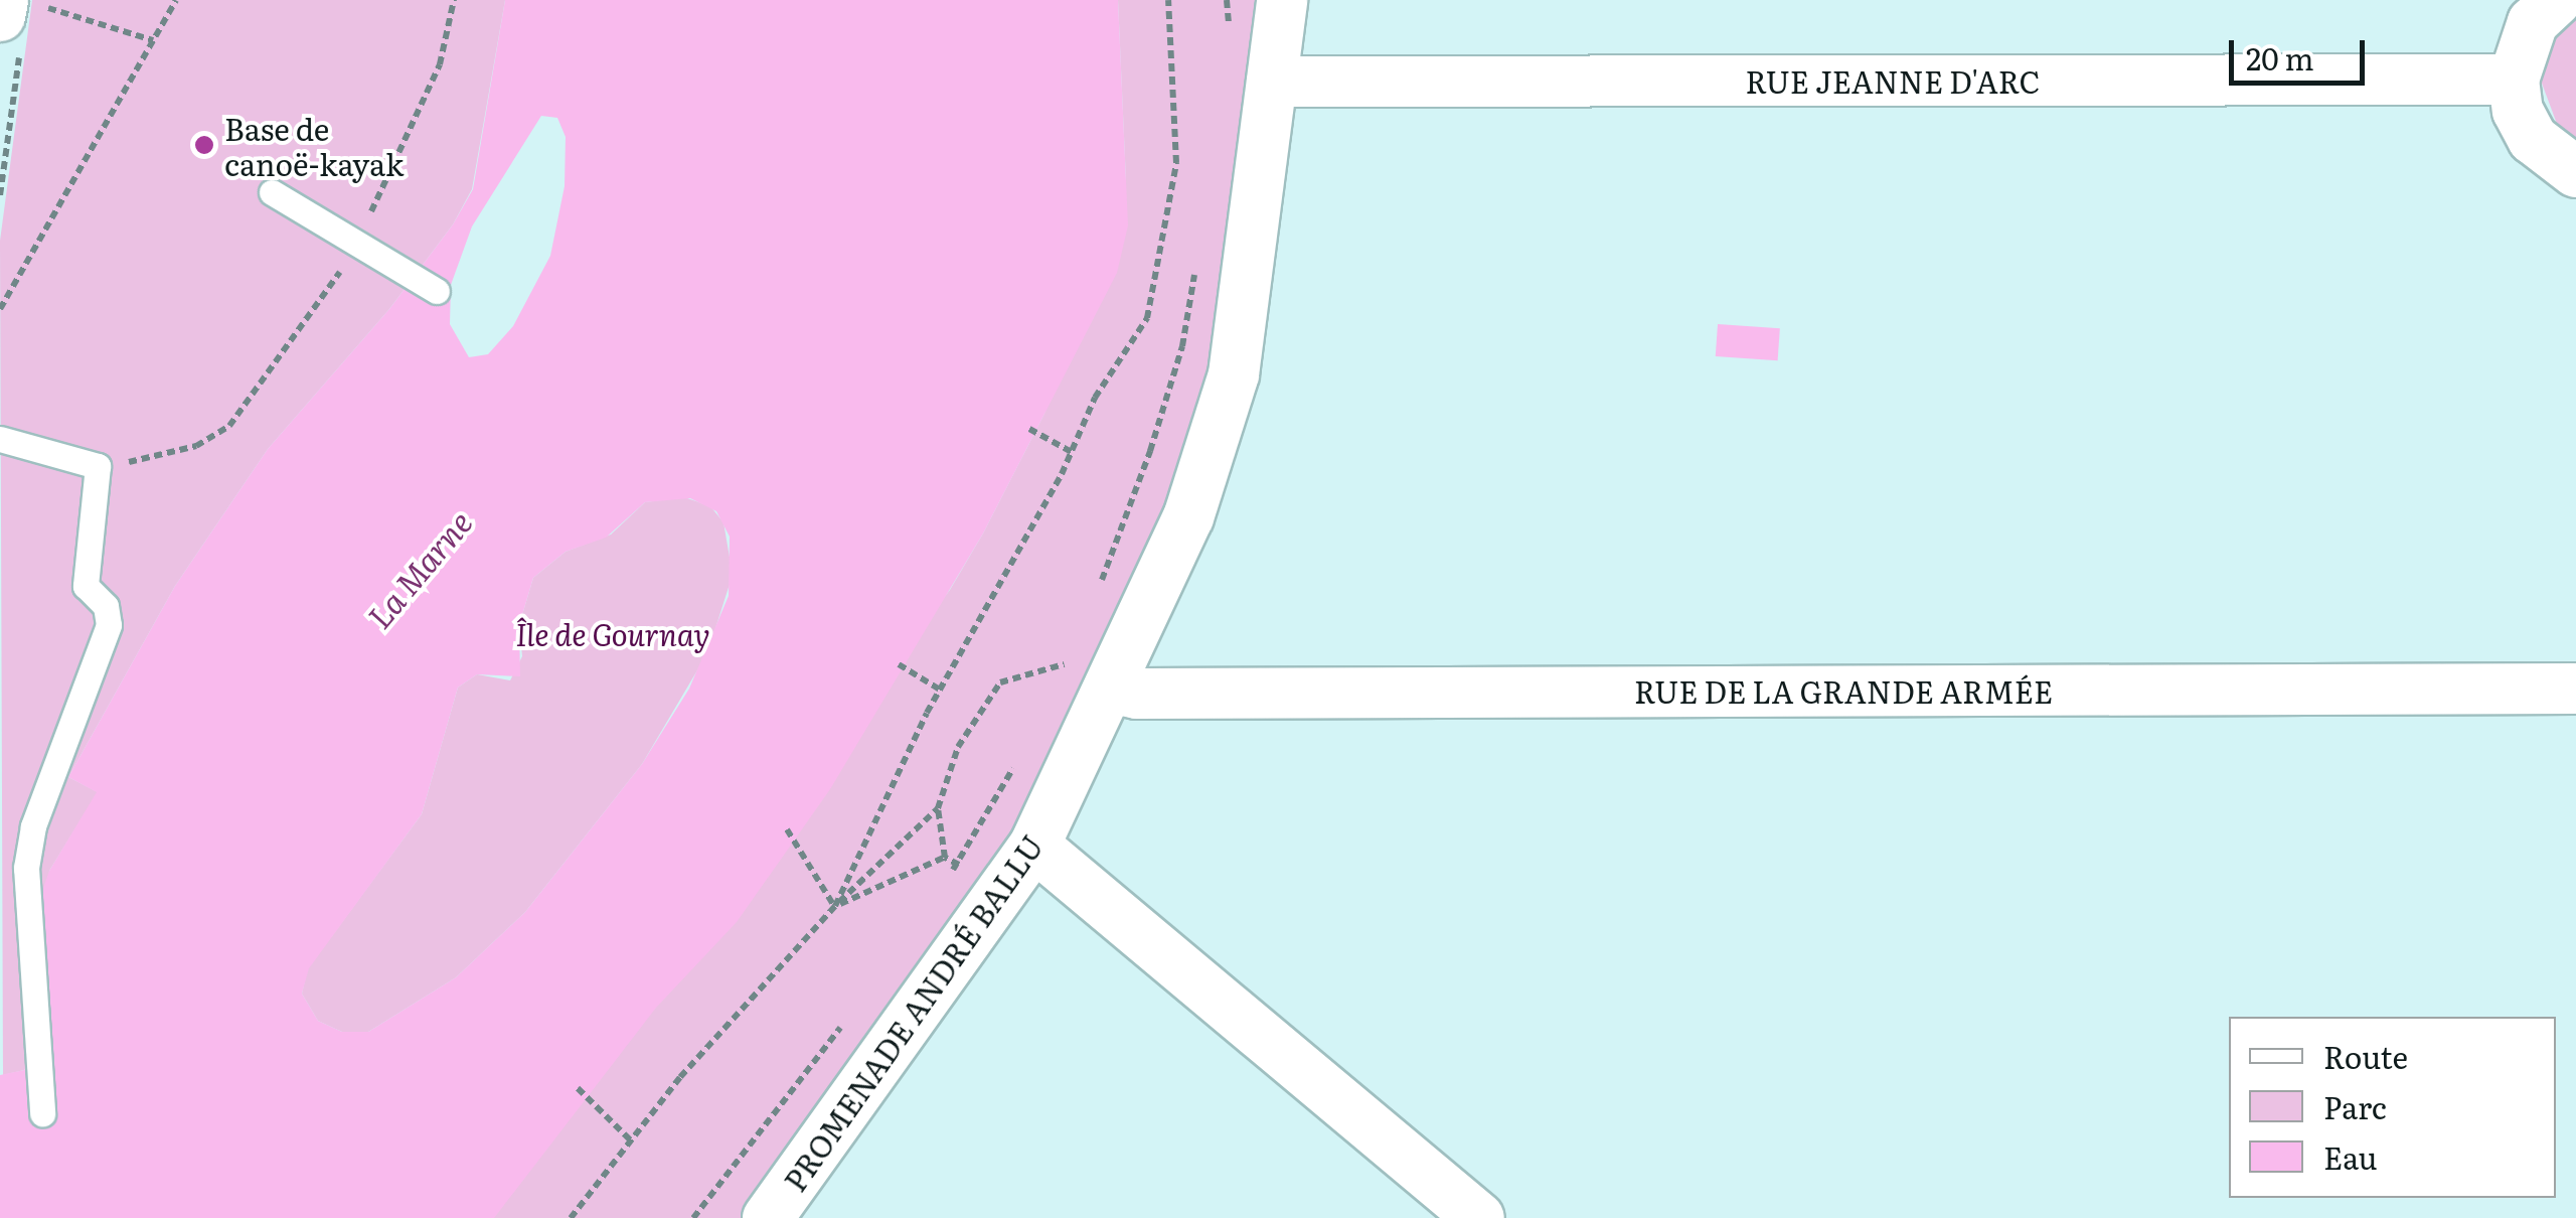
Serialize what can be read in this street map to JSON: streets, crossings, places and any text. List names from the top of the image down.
{
  "streets": {
    "street": ["RUE JEANNE D'ARC", "RUE DE LA GRANDE ARMÉE", "PROMENADE ANDRÉ BALLU"]
  },
  "crossings": [
    ["RUE JEANNE D'ARC", "PROMENADE ANDRÉ BALLU"],
    ["RUE DE LA GRANDE ARMÉE", "PROMENADE ANDRÉ BALLU"]
  ],
  "water": ["La Marne"],
  "parks": ["Île de Gournay"],
  "places": ["Base de canoë-kayak"],
  "legend": ["Route", "Parc", "Eau"],
  "scale_bar": "20 m"
}
